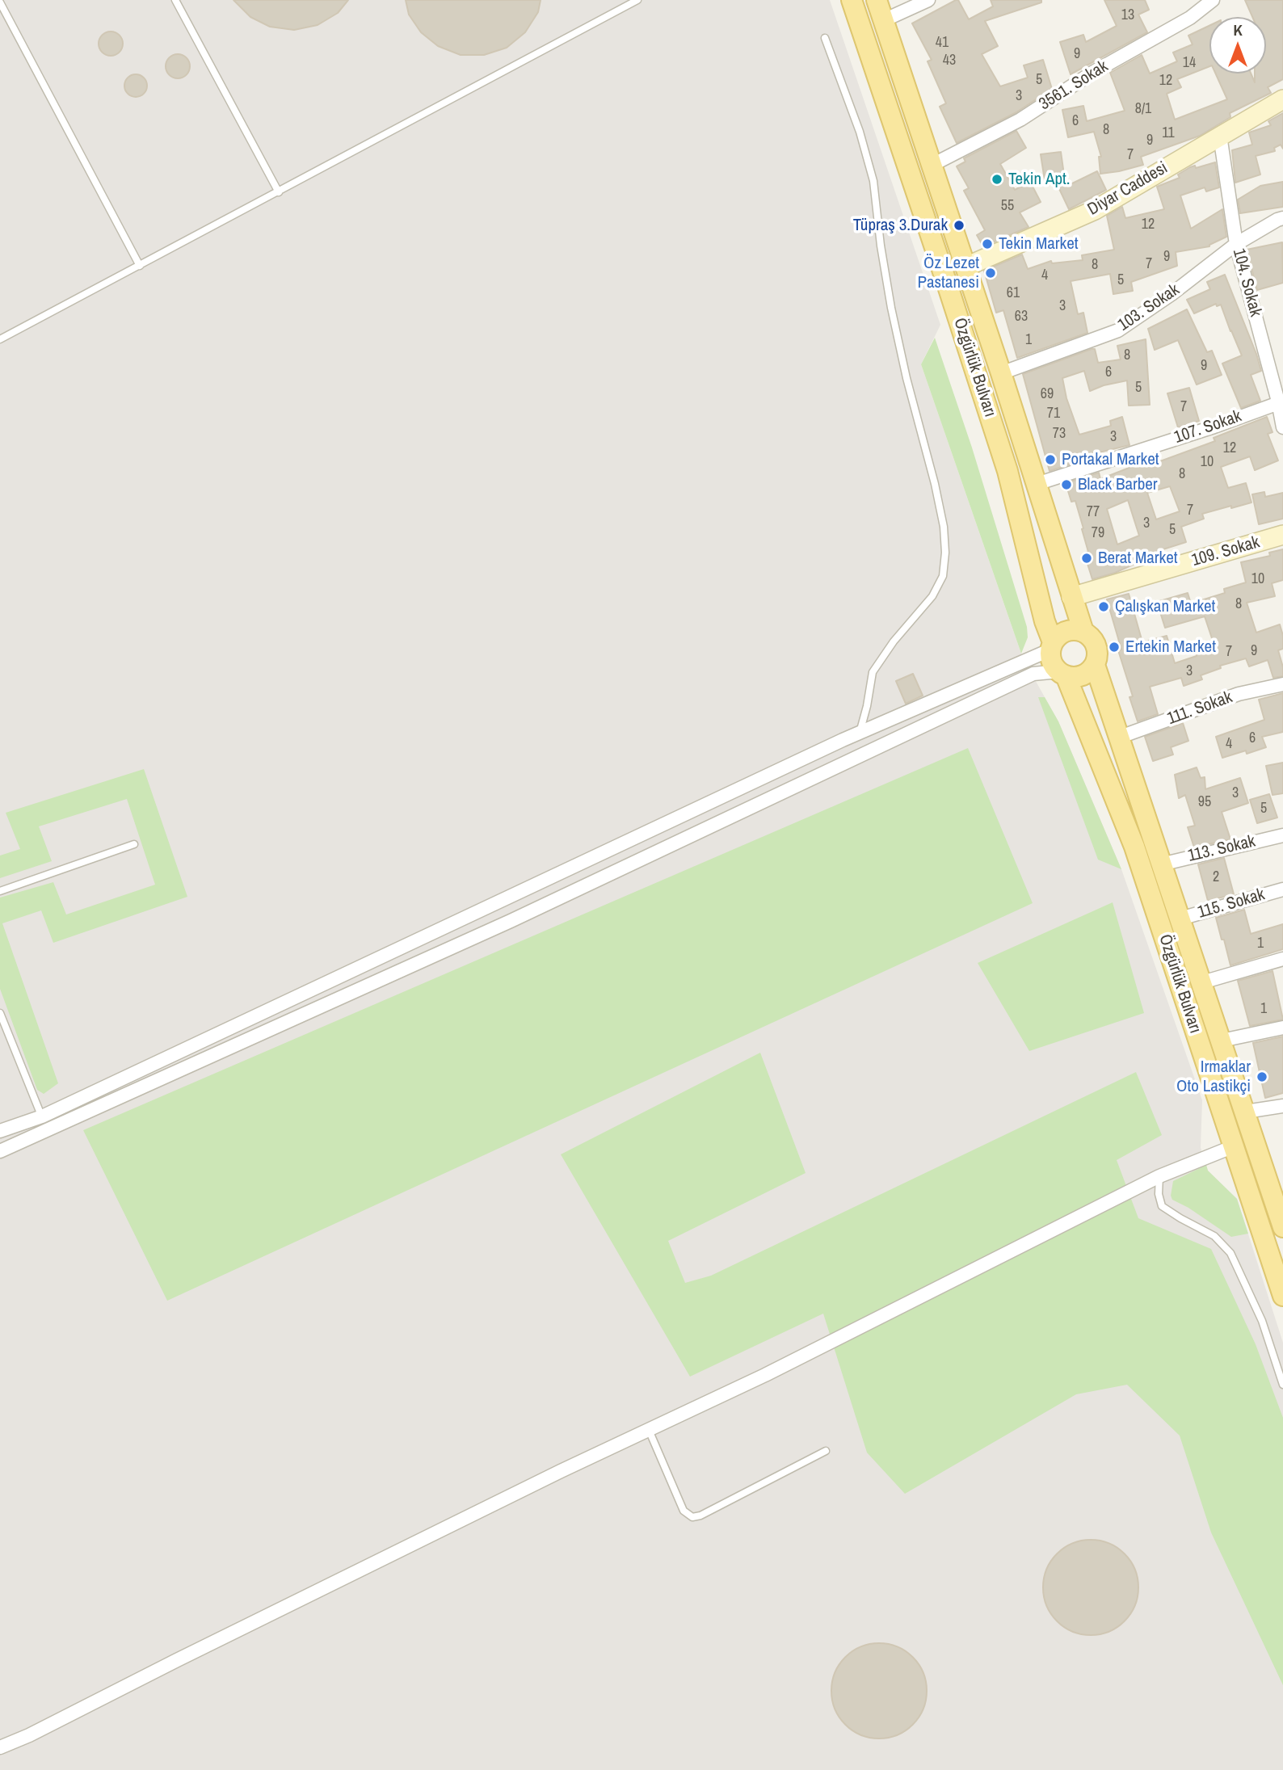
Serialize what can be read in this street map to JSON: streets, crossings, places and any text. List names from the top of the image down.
{
  "streets": {
    "main road": ["Özgürlük Bulvarı"],
    "street": [
      "3561. Sokak",
      "Diyar Caddesi",
      "104. Sokak",
      "103. Sokak",
      "107. Sokak",
      "109. Sokak",
      "111. Sokak",
      "113. Sokak",
      "115. Sokak"
    ]
  },
  "crossings": [
    ["3561. Sokak", "Özgürlük Bulvarı"],
    ["Diyar Caddesi", "104. Sokak"],
    ["Diyar Caddesi", "Özgürlük Bulvarı"],
    ["104. Sokak", "103. Sokak"],
    ["104. Sokak", "107. Sokak"],
    ["103. Sokak", "Özgürlük Bulvarı"],
    ["Özgürlük Bulvarı", "107. Sokak"],
    ["Özgürlük Bulvarı", "109. Sokak"],
    ["Özgürlük Bulvarı", "111. Sokak"],
    ["Özgürlük Bulvarı", "113. Sokak"],
    ["Özgürlük Bulvarı", "115. Sokak"]
  ],
  "places": [
    "Tekin Apt.",
    "Tüpraş 3.Durak",
    "Tekin Market",
    "Öz Lezet Pastanesi",
    "Portakal Market",
    "Black Barber",
    "Berat Market",
    "Çalışkan Market",
    "Ertekin Market",
    "Irmaklar Oto Lastikçi"
  ],
  "house_numbers": [
    "13",
    "41",
    "9",
    "43",
    "14",
    "5",
    "12",
    "3",
    "8/1",
    "6",
    "8",
    "11",
    "9",
    "7",
    "55",
    "12",
    "9",
    "7",
    "8",
    "4",
    "5",
    "61",
    "3",
    "63",
    "1",
    "8",
    "9",
    "6",
    "5",
    "69",
    "7",
    "71",
    "73",
    "3",
    "12",
    "10",
    "8",
    "7",
    "77",
    "3",
    "5",
    "79",
    "10",
    "8",
    "9",
    "7",
    "3",
    "6",
    "4",
    "3",
    "95",
    "5",
    "2",
    "1",
    "1"
  ],
  "north": "top"
}
